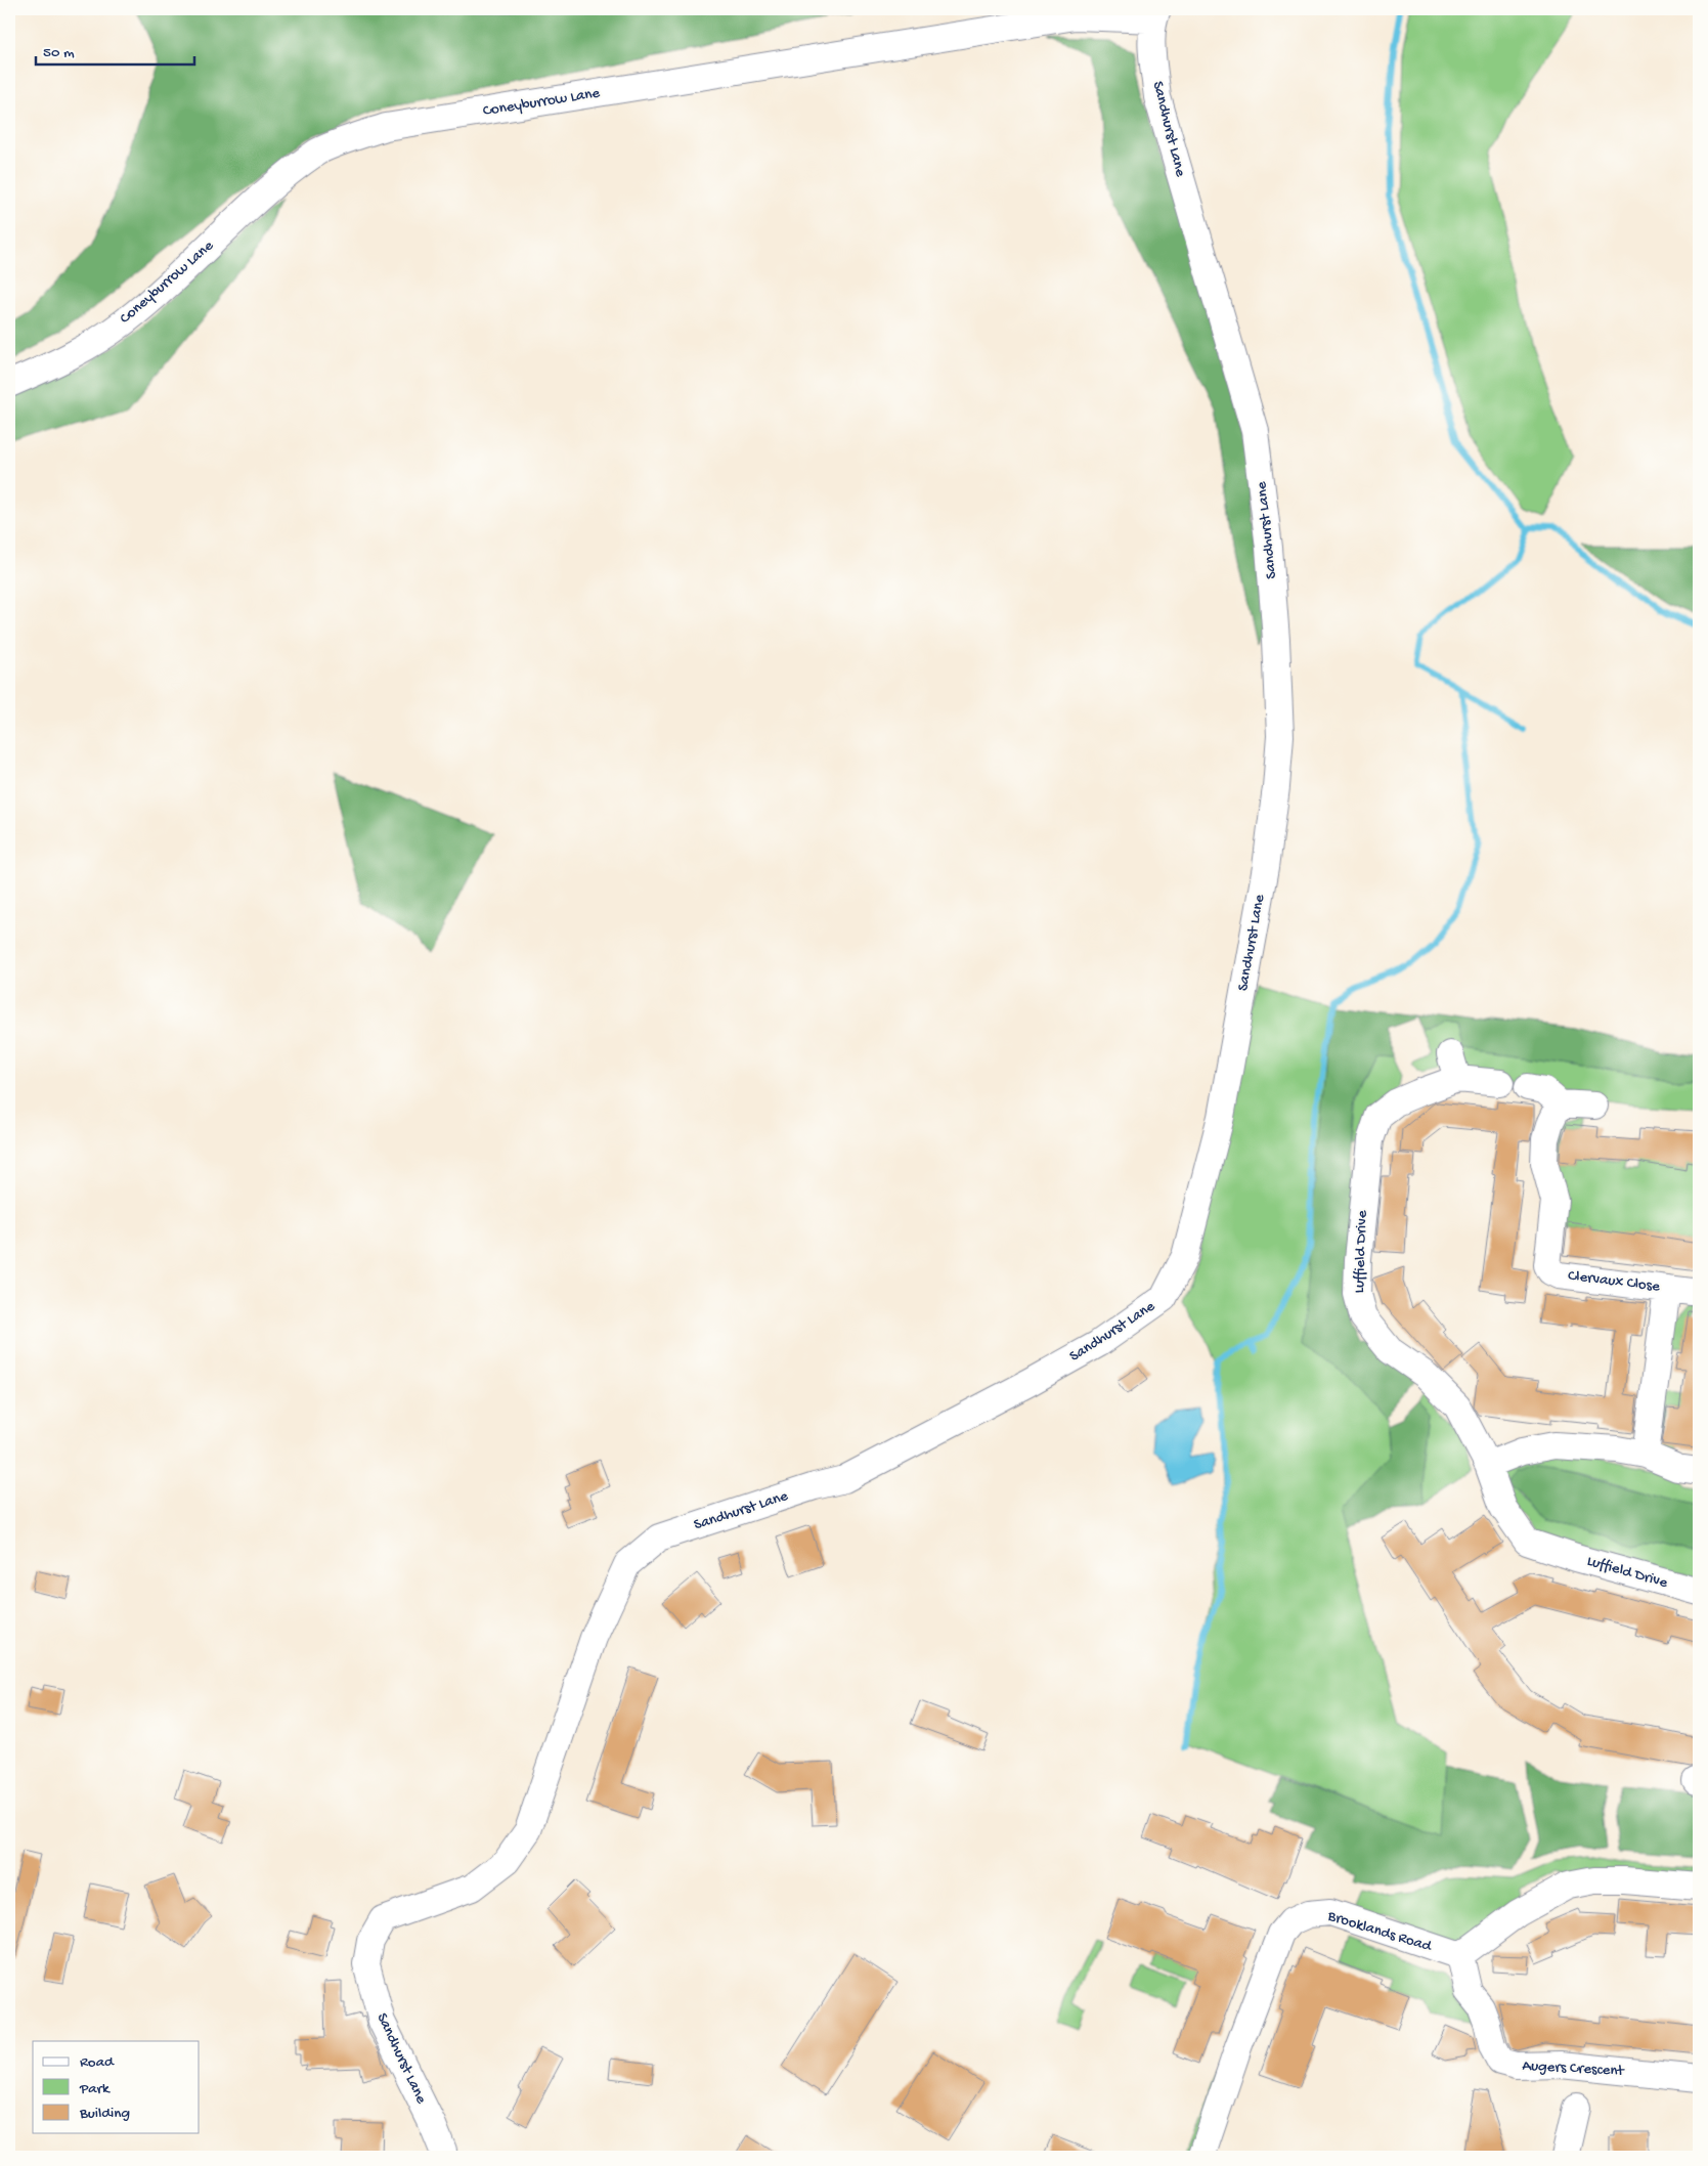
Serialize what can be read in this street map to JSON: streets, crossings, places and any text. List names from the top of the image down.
{
  "streets": {
    "street": [
      "Coneyburrow Lane",
      "Sandhurst Lane",
      "Luffield Drive",
      "Clervaux Close",
      "Brooklands Road",
      "Augers Crescent"
    ]
  },
  "crossings": [
    ["Coneyburrow Lane", "Sandhurst Lane"],
    ["Brooklands Road", "Augers Crescent"]
  ],
  "legend": ["Road", "Park", "Building"],
  "scale_bar": "50 m"
}
